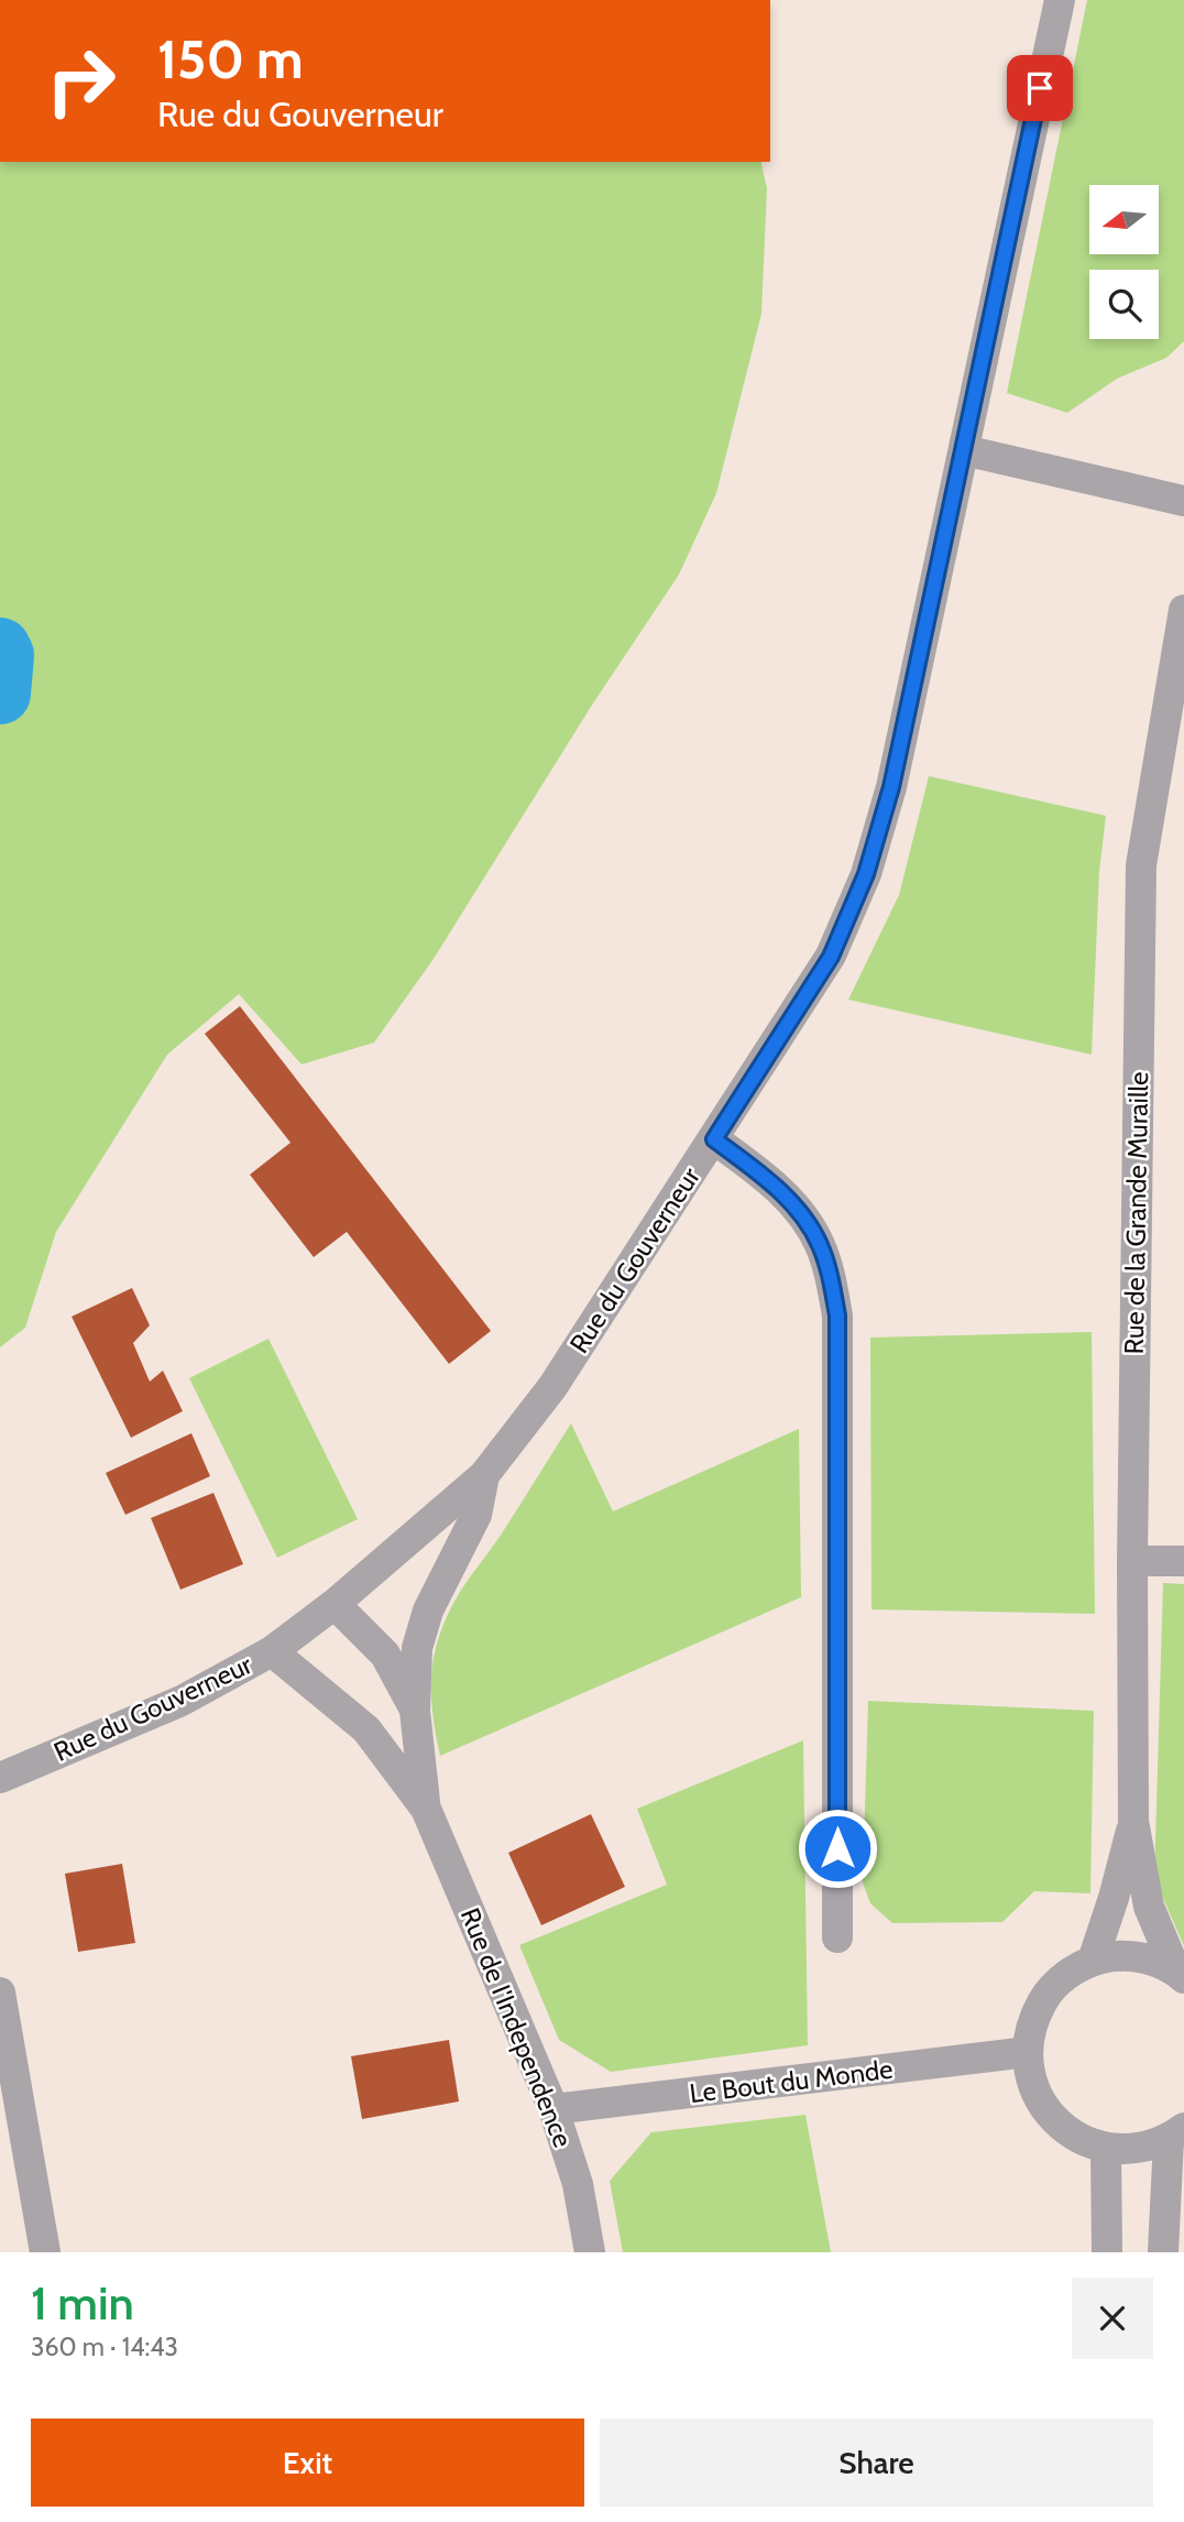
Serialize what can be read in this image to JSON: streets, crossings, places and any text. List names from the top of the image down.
{
  "streets": {
    "street": [
      "Rue de la Grande Muraille",
      "Rue du Gouverneur",
      "Rue de I'Independence",
      "Le Bout du Monde"
    ]
  },
  "crossings": [
    ["Rue de I'Independence", "Le Bout du Monde"]
  ],
  "north": "left",
  "page": {
    "turn": ["150 m", "Rue du Gouverneur"],
    "heading": ["1 min", "360 m · 14:43"],
    "buttons": ["Exit", "Share"]
  }
}
